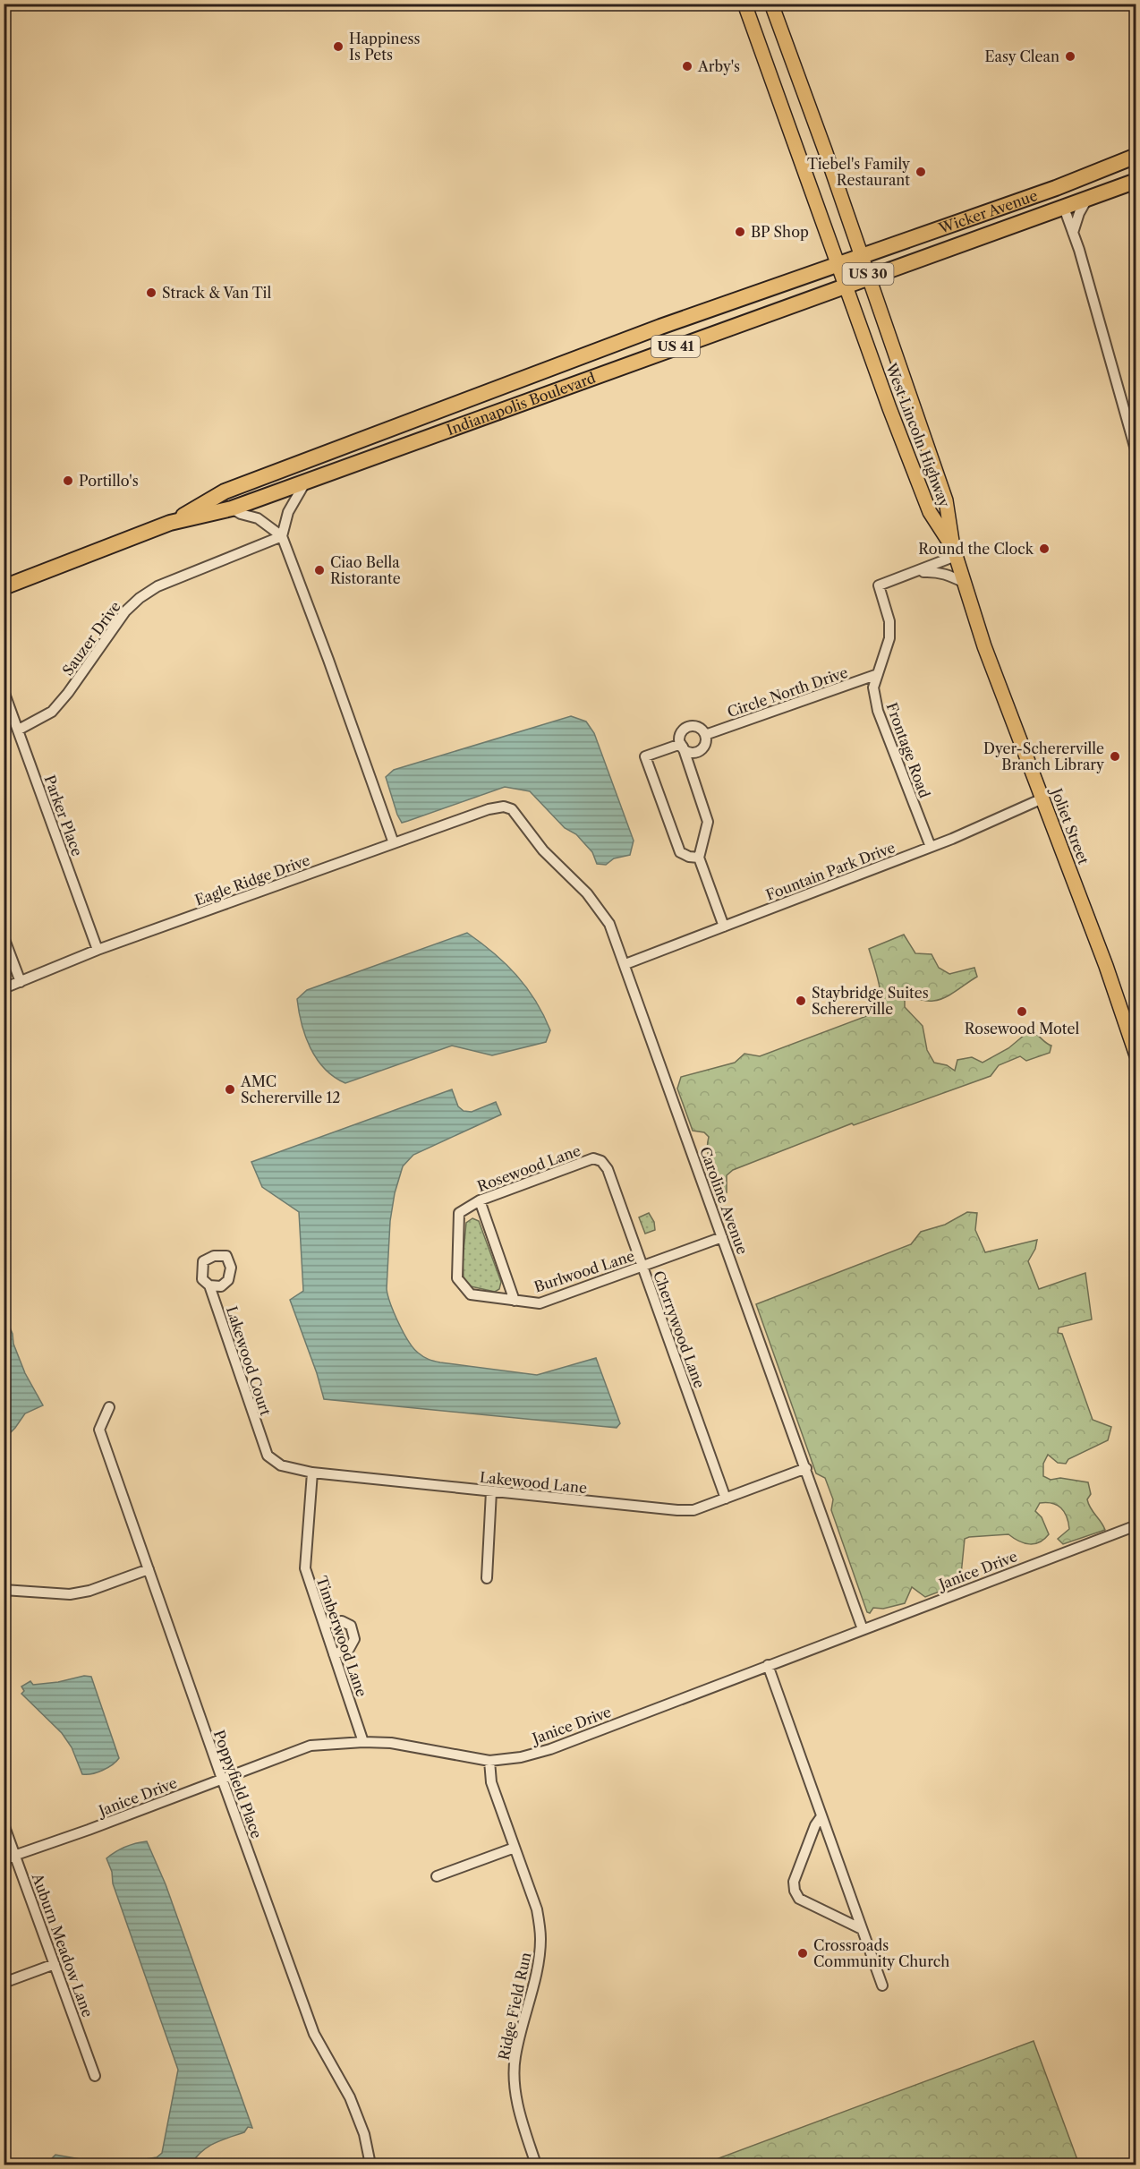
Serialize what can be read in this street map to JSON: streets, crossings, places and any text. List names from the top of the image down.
{
  "streets": {
    "highway": ["Wicker Avenue", "US 41", "Indianapolis Boulevard"],
    "main road": ["US 30", "West Lincoln Highway", "Joliet Street"],
    "street": [
      "Sauzer Drive",
      "Circle North Drive",
      "Frontage Road",
      "Parker Place",
      "Fountain Park Drive",
      "Eagle Ridge Drive",
      "Rosewood Lane",
      "Caroline Avenue",
      "Burlwood Lane",
      "Cherrywood Lane",
      "Lakewood Court",
      "Lakewood Lane",
      "Janice Drive",
      "Timberwood Lane",
      "Poppyfield Place",
      "Auburn Meadow Lane",
      "Ridge Field Run"
    ]
  },
  "crossings": [
    ["Wicker Avenue", "Indianapolis Boulevard"],
    ["Wicker Avenue", "West Lincoln Highway"],
    ["Indianapolis Boulevard", "West Lincoln Highway"],
    ["West Lincoln Highway", "Frontage Road"],
    ["West Lincoln Highway", "Joliet Street"],
    ["Sauzer Drive", "Parker Place"],
    ["Circle North Drive", "Frontage Road"],
    ["Frontage Road", "Joliet Street"],
    ["Frontage Road", "Fountain Park Drive"],
    ["Parker Place", "Eagle Ridge Drive"],
    ["Joliet Street", "Fountain Park Drive"],
    ["Fountain Park Drive", "Caroline Avenue"],
    ["Eagle Ridge Drive", "Caroline Avenue"],
    ["Rosewood Lane", "Burlwood Lane"],
    ["Rosewood Lane", "Cherrywood Lane"],
    ["Caroline Avenue", "Burlwood Lane"],
    ["Caroline Avenue", "Lakewood Lane"],
    ["Caroline Avenue", "Janice Drive"],
    ["Burlwood Lane", "Cherrywood Lane"],
    ["Cherrywood Lane", "Lakewood Lane"],
    ["Lakewood Court", "Lakewood Lane"],
    ["Lakewood Lane", "Timberwood Lane"],
    ["Janice Drive", "Timberwood Lane"],
    ["Janice Drive", "Poppyfield Place"],
    ["Janice Drive", "Auburn Meadow Lane"],
    ["Janice Drive", "Ridge Field Run"]
  ],
  "places": [
    "Happiness Is Pets",
    "Easy Clean",
    "Arby's",
    "Tiebel's Family Restaurant",
    "BP Shop",
    "Strack & Van Til",
    "Portillo's",
    "Round the Clock",
    "Ciao Bella Ristorante",
    "Dyer-Schererville Branch Library",
    "Staybridge Suites Schererville",
    "Rosewood Motel",
    "AMC Schererville 12",
    "Crossroads Community Church"
  ]
}
